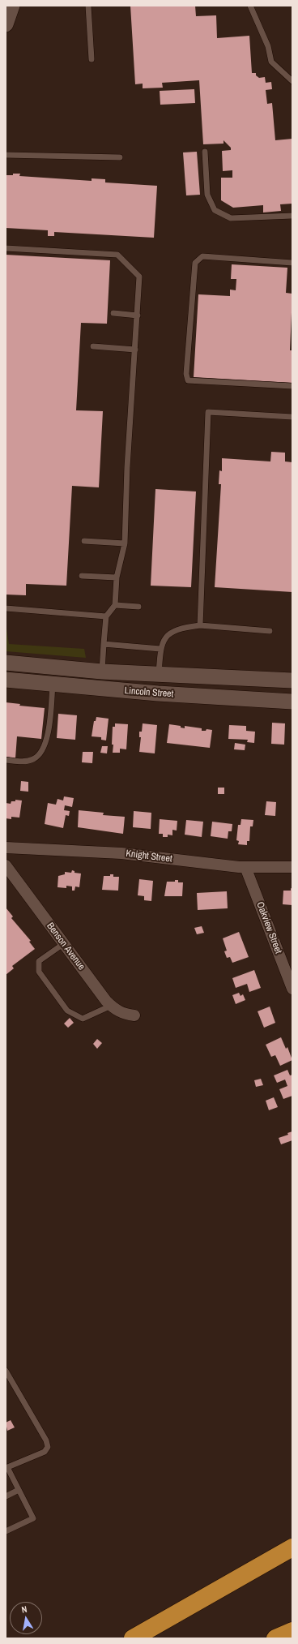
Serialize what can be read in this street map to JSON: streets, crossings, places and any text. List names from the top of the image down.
{
  "streets": {
    "main road": ["Lincoln Street"],
    "street": ["Knight Street", "Oakview Street", "Benson Avenue"]
  },
  "crossings": [
    ["Knight Street", "Oakview Street"]
  ],
  "north": "top"
}
